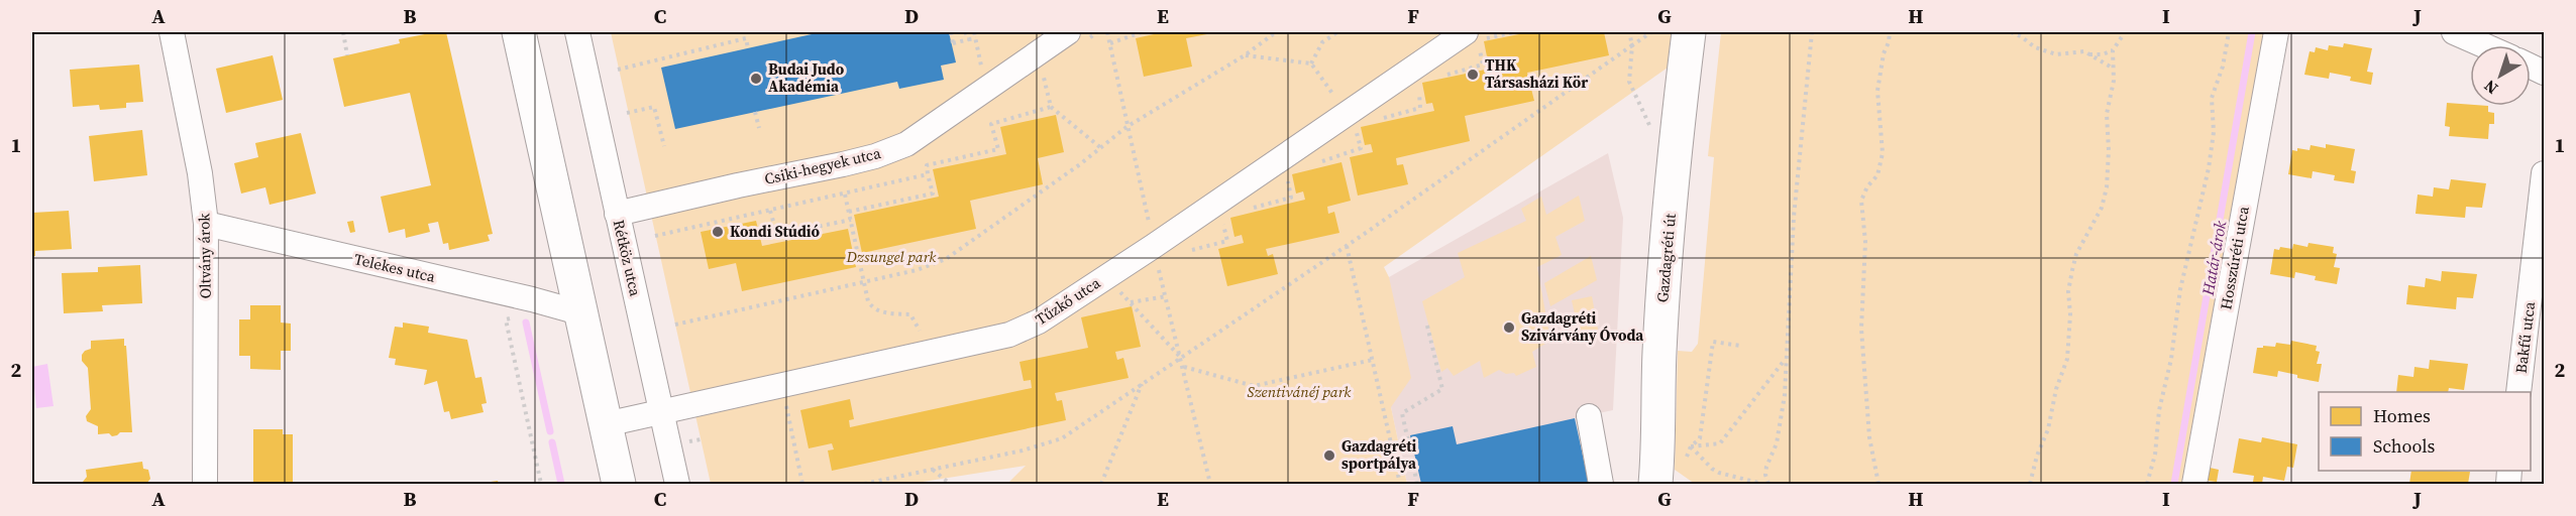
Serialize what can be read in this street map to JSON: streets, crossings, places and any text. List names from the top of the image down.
{
  "streets": {
    "street": [
      "Csiki-hegyek utca",
      "Oltvány árok",
      "Rétköz utca",
      "Gazdagréti út",
      "Hosszúréti utca",
      "Telekes utca",
      "Tűzkő utca",
      "Bakfű utca"
    ]
  },
  "crossings": [
    ["Csiki-hegyek utca", "Rétköz utca"],
    ["Oltvány árok", "Telekes utca"],
    ["Rétköz utca", "Tűzkő utca"]
  ],
  "water": ["Határ-árok"],
  "parks": ["Dzsungel park", "Szentivánéj park"],
  "places": [
    "THK Társasházi Kör",
    "Budai Judo Akadémia",
    "Kondi Stúdió",
    "Gazdagréti Szivárvány Óvoda",
    "Gazdagréti sportpálya"
  ],
  "legend": ["Homes", "Schools"],
  "north": "bottom left",
  "grid": {
    "columns": [
      "A",
      "B",
      "C",
      "D",
      "E",
      "F",
      "G",
      "H",
      "I",
      "J"
    ],
    "rows": ["1", "2"]
  }
}
